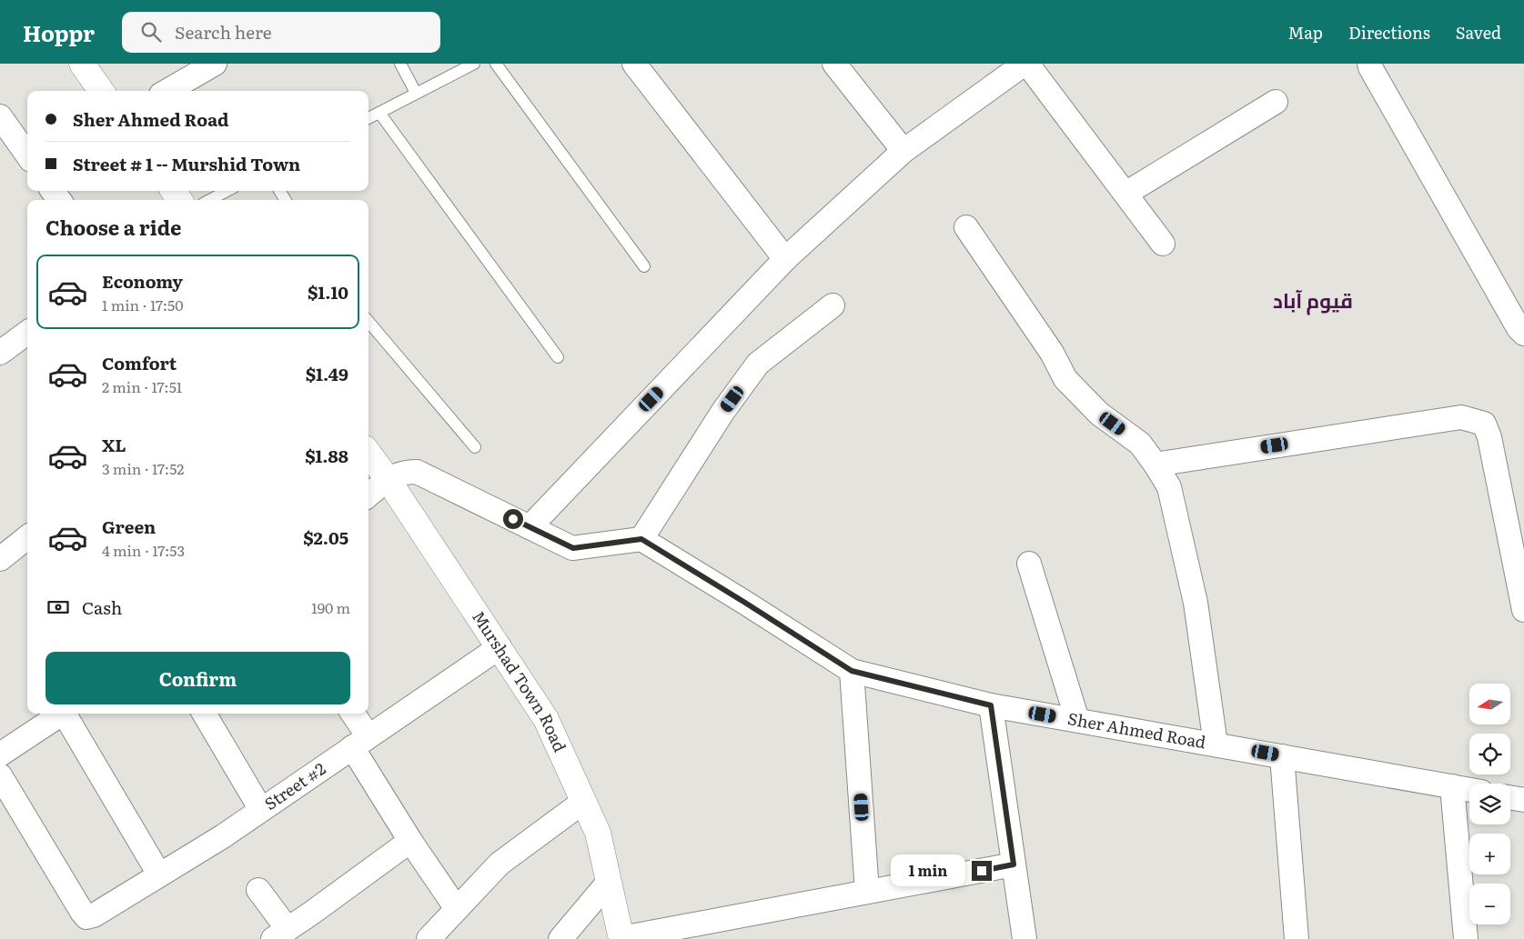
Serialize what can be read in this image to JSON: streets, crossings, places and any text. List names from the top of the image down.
{
  "streets": {
    "street": ["Murshad Town Road", "Sher Ahmed Road", "Street #2"]
  },
  "crossings": [
    ["Murshad Town Road", "Street #2"]
  ],
  "districts": ["قیوم آباد"],
  "north": "left",
  "page": {
    "header": "Hoppr",
    "search": "Search here",
    "nav": ["Map", "Directions", "Saved"],
    "banner": ["Sher Ahmed Road", "Street # 1 -- Murshid Town"],
    "heading": "Choose a ride",
    "list": [
      {
        "name": "Economy",
        "note": "1 min · 17:50",
        "value": "$1.10"
      },
      {
        "name": "Comfort",
        "note": "2 min · 17:51",
        "value": "$1.49"
      },
      {
        "name": "XL",
        "note": "3 min · 17:52",
        "value": "$1.88"
      },
      {
        "name": "Green",
        "note": "4 min · 17:53",
        "value": "$2.05"
      }
    ],
    "pay": ["Cash", "190 m"],
    "buttons": "Confirm",
    "map_buttons": ["+", "−"],
    "bubble": "1 min"
  }
}
